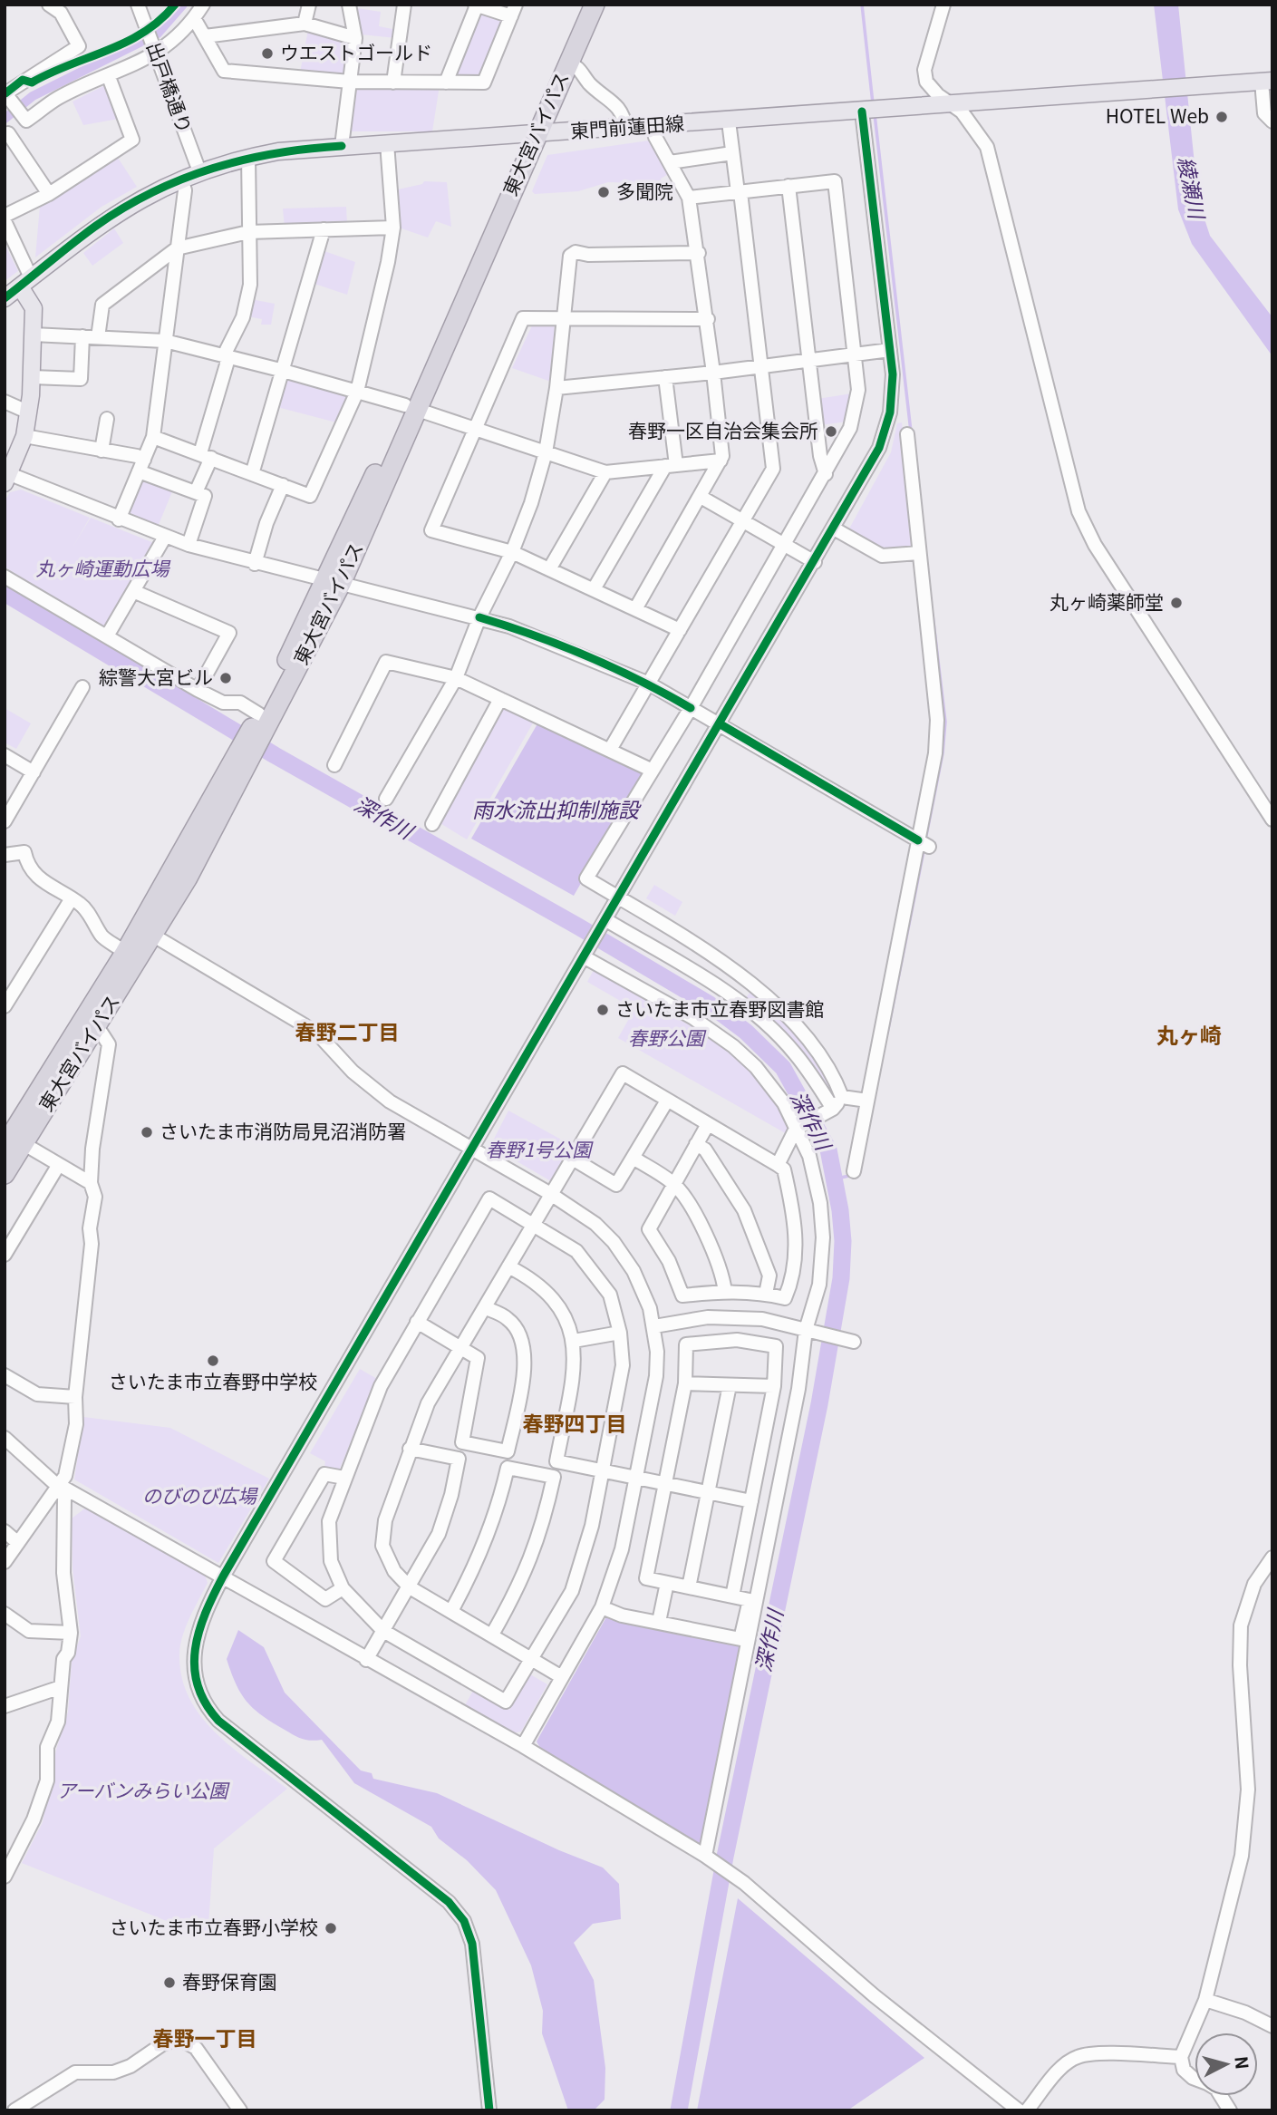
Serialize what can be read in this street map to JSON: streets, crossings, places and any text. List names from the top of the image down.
{
  "streets": {
    "highway": ["東大宮バイパス"],
    "main road": ["東門前蓮田線"],
    "street": ["出戸橋通り"]
  },
  "crossings": [
    ["出戸橋通り", "東門前蓮田線"],
    ["東門前蓮田線", "東大宮バイパス"]
  ],
  "districts": [
    "春野二丁目",
    "丸ヶ崎",
    "春野四丁目",
    "春野一丁目"
  ],
  "water": ["綾瀬川", "雨水流出抑制施設", "深作川"],
  "parks": [
    "丸ヶ崎運動広場",
    "春野公園",
    "春野1号公園",
    "のびのび広場",
    "アーバンみらい公園"
  ],
  "places": [
    "ウエストゴールド",
    "HOTEL Web",
    "多聞院",
    "春野一区自治会集会所",
    "丸ヶ崎薬師堂",
    "綜警大宮ビル",
    "さいたま市立春野図書館",
    "さいたま市消防局見沼消防署",
    "さいたま市立春野中学校",
    "さいたま市立春野小学校",
    "春野保育園"
  ],
  "north": "right"
}
